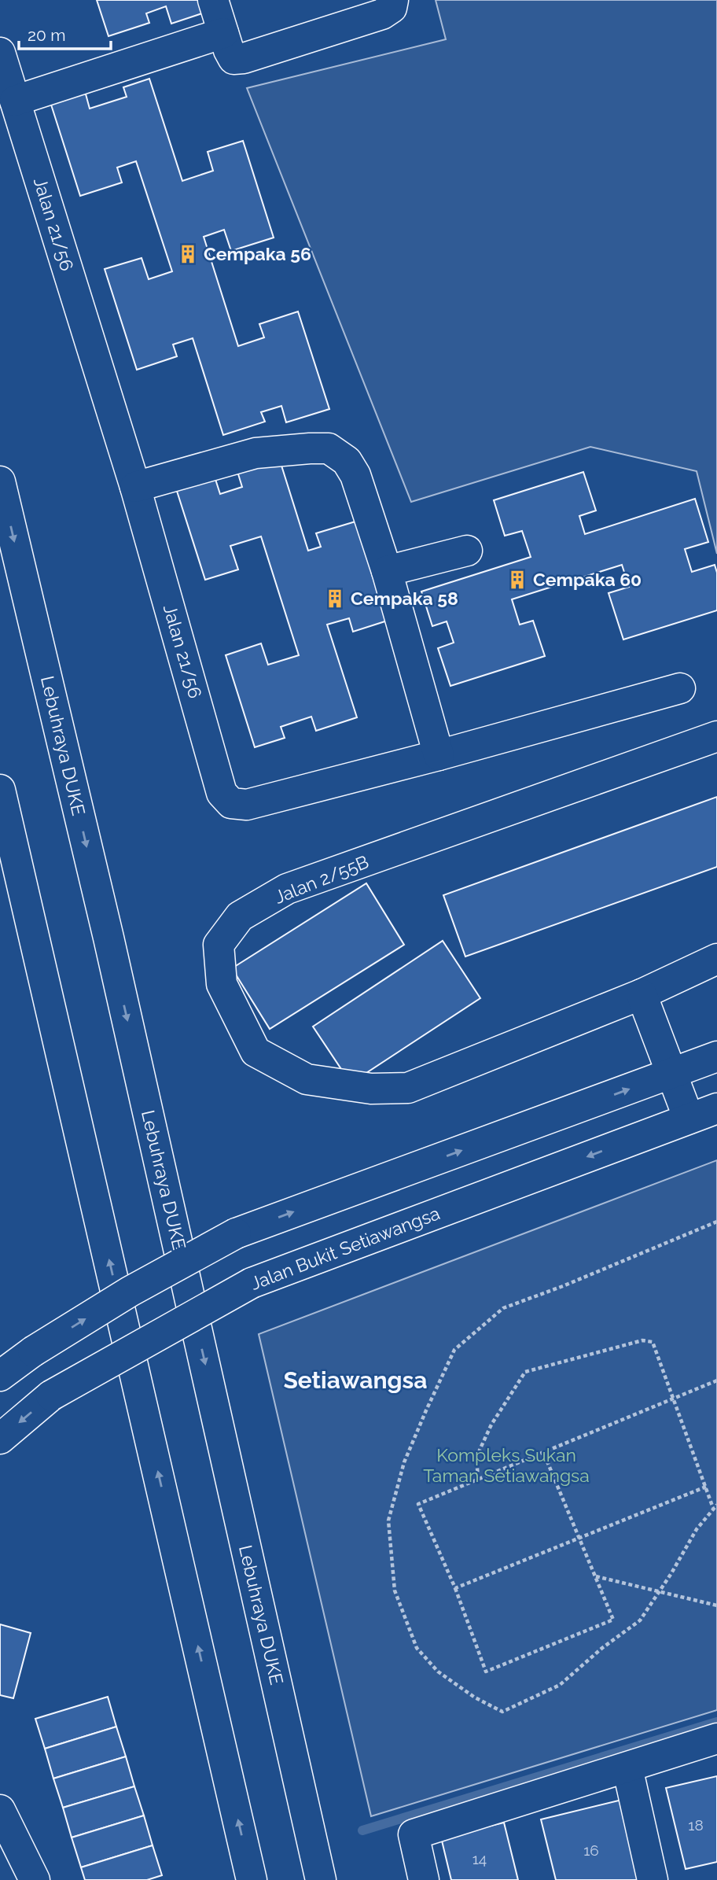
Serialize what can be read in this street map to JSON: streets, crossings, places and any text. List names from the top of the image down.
{
  "streets": {
    "main road": [
      "Jalan 21/56",
      "Lebuhraya DUKE",
      "Jalan 2/55B",
      "Jalan Bukit Setiawangsa"
    ]
  },
  "districts": ["Setiawangsa"],
  "parks": ["Kompleks Sukan Taman Setiawangsa"],
  "places": {
    "building": ["Cempaka 56", "Cempaka 60", "Cempaka 58"]
  },
  "house_numbers": ["18", "16", "14"],
  "scale_bar": "20 m"
}
